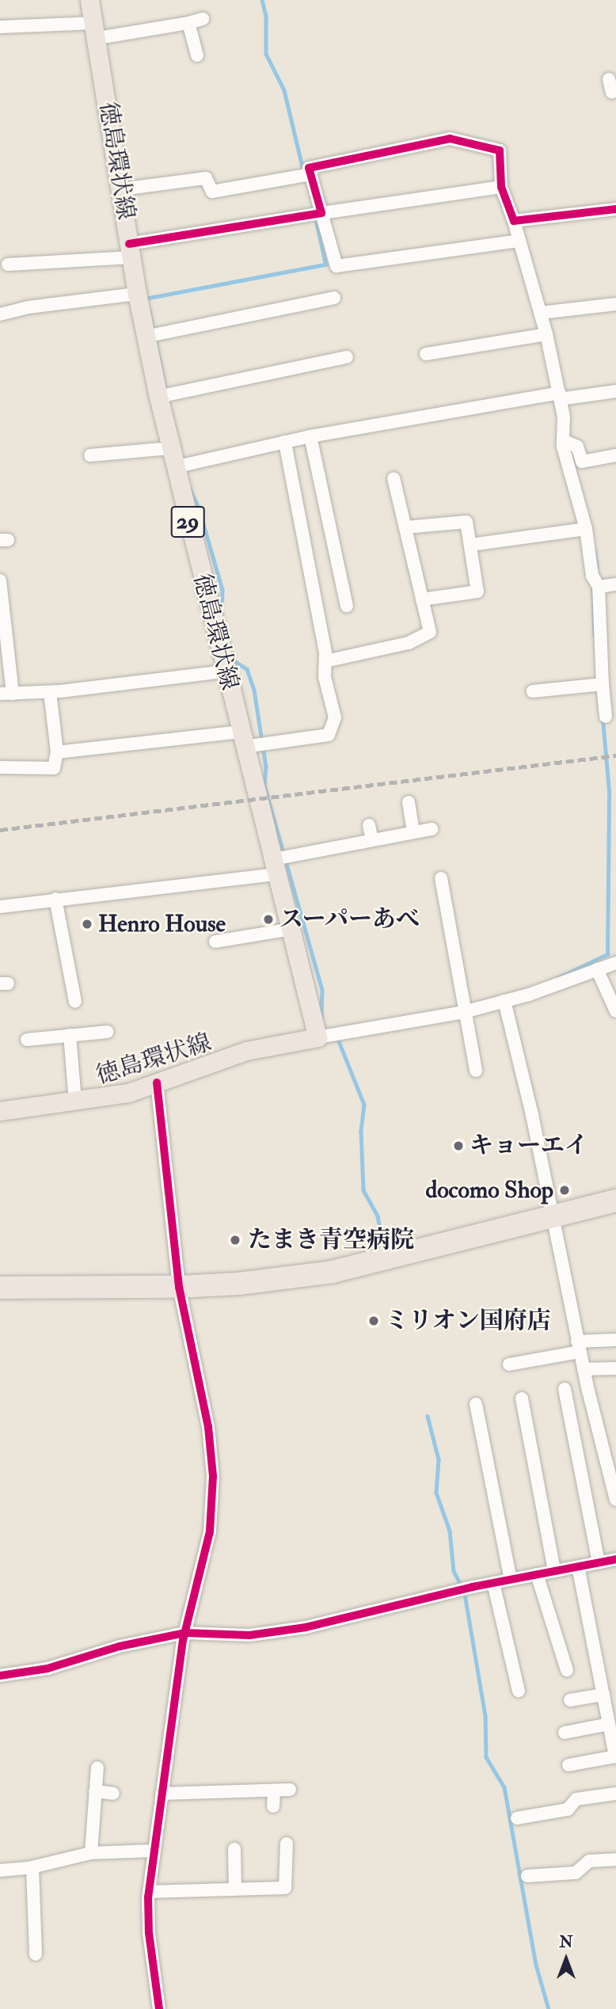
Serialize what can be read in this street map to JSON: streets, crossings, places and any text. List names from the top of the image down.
{
  "streets": {
    "main road": ["徳島環状線", "29"]
  },
  "places": [
    "スーパーあべ",
    "Henro House",
    "キョーエイ",
    "docomo Shop",
    "たまき青空病院",
    "ミリオン国府店"
  ],
  "north": "top"
}
